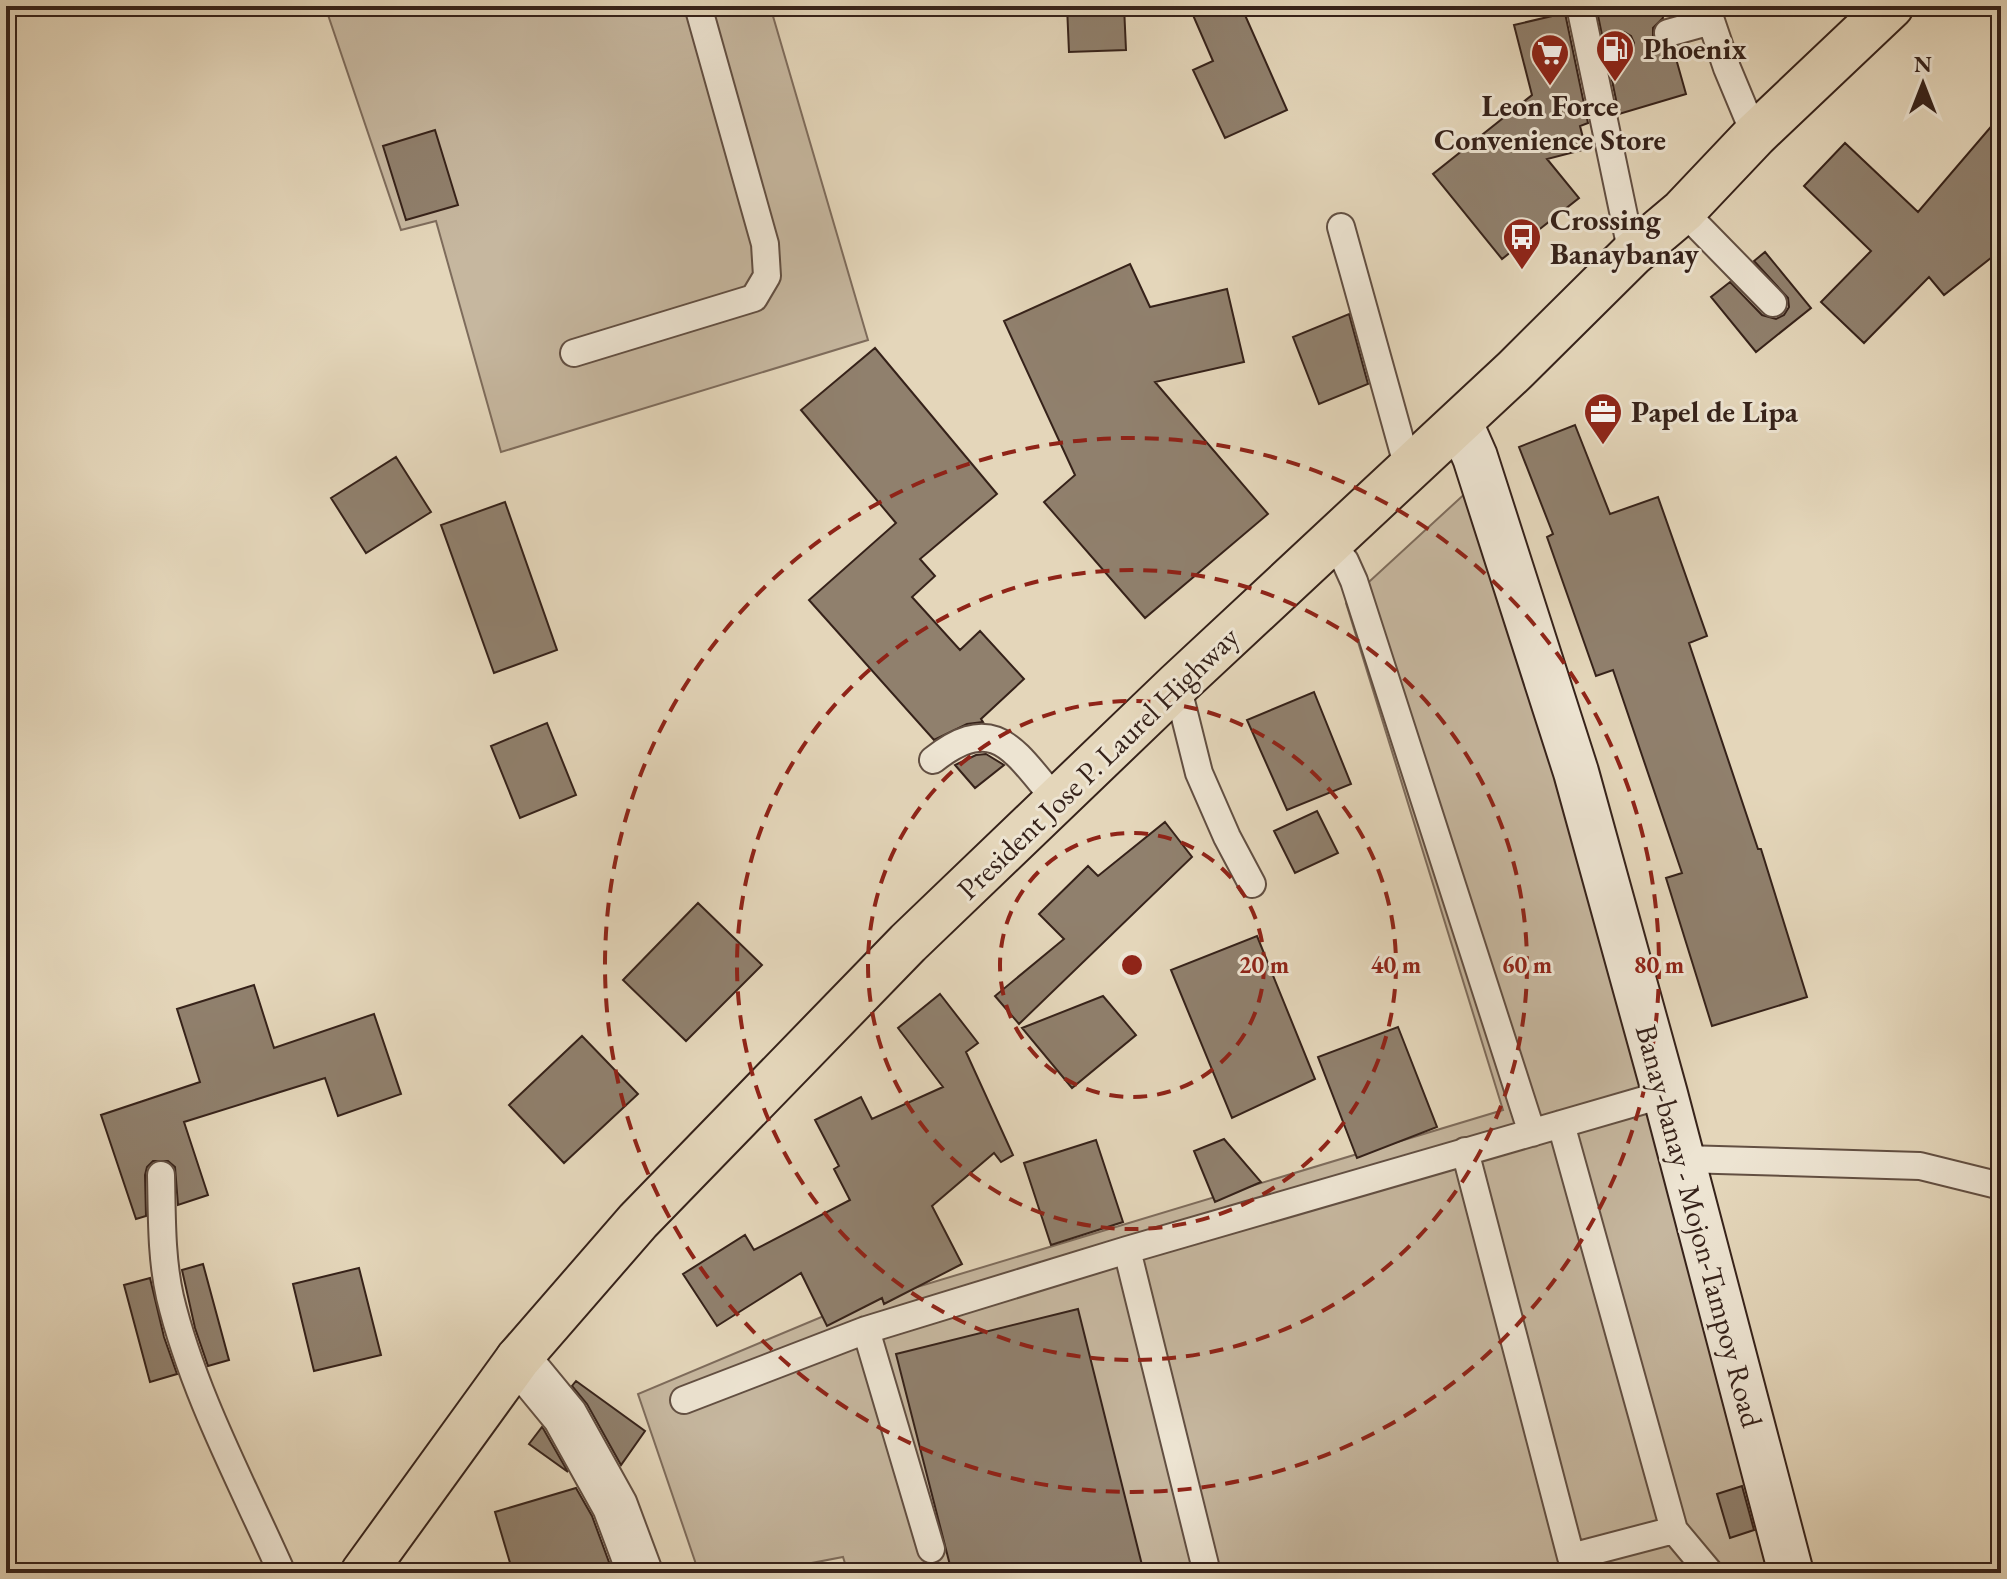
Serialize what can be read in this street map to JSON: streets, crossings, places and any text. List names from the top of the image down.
{
  "streets": {
    "highway": ["President Jose P. Laurel Highway"],
    "street": ["Banay-banay - Mojon-Tampoy Road"]
  },
  "crossings": [
    ["President Jose P. Laurel Highway", "Banay-banay - Mojon-Tampoy Road"]
  ],
  "places": {
    "fuel station": ["Phoenix"],
    "supermarket": ["Leon Force Convenience Store"],
    "bus stop": ["Crossing Banaybanay"],
    "office": ["Papel de Lipa"]
  },
  "north": "top",
  "rings": [
    "20 m",
    "40 m",
    "60 m",
    "80 m"
  ]
}
